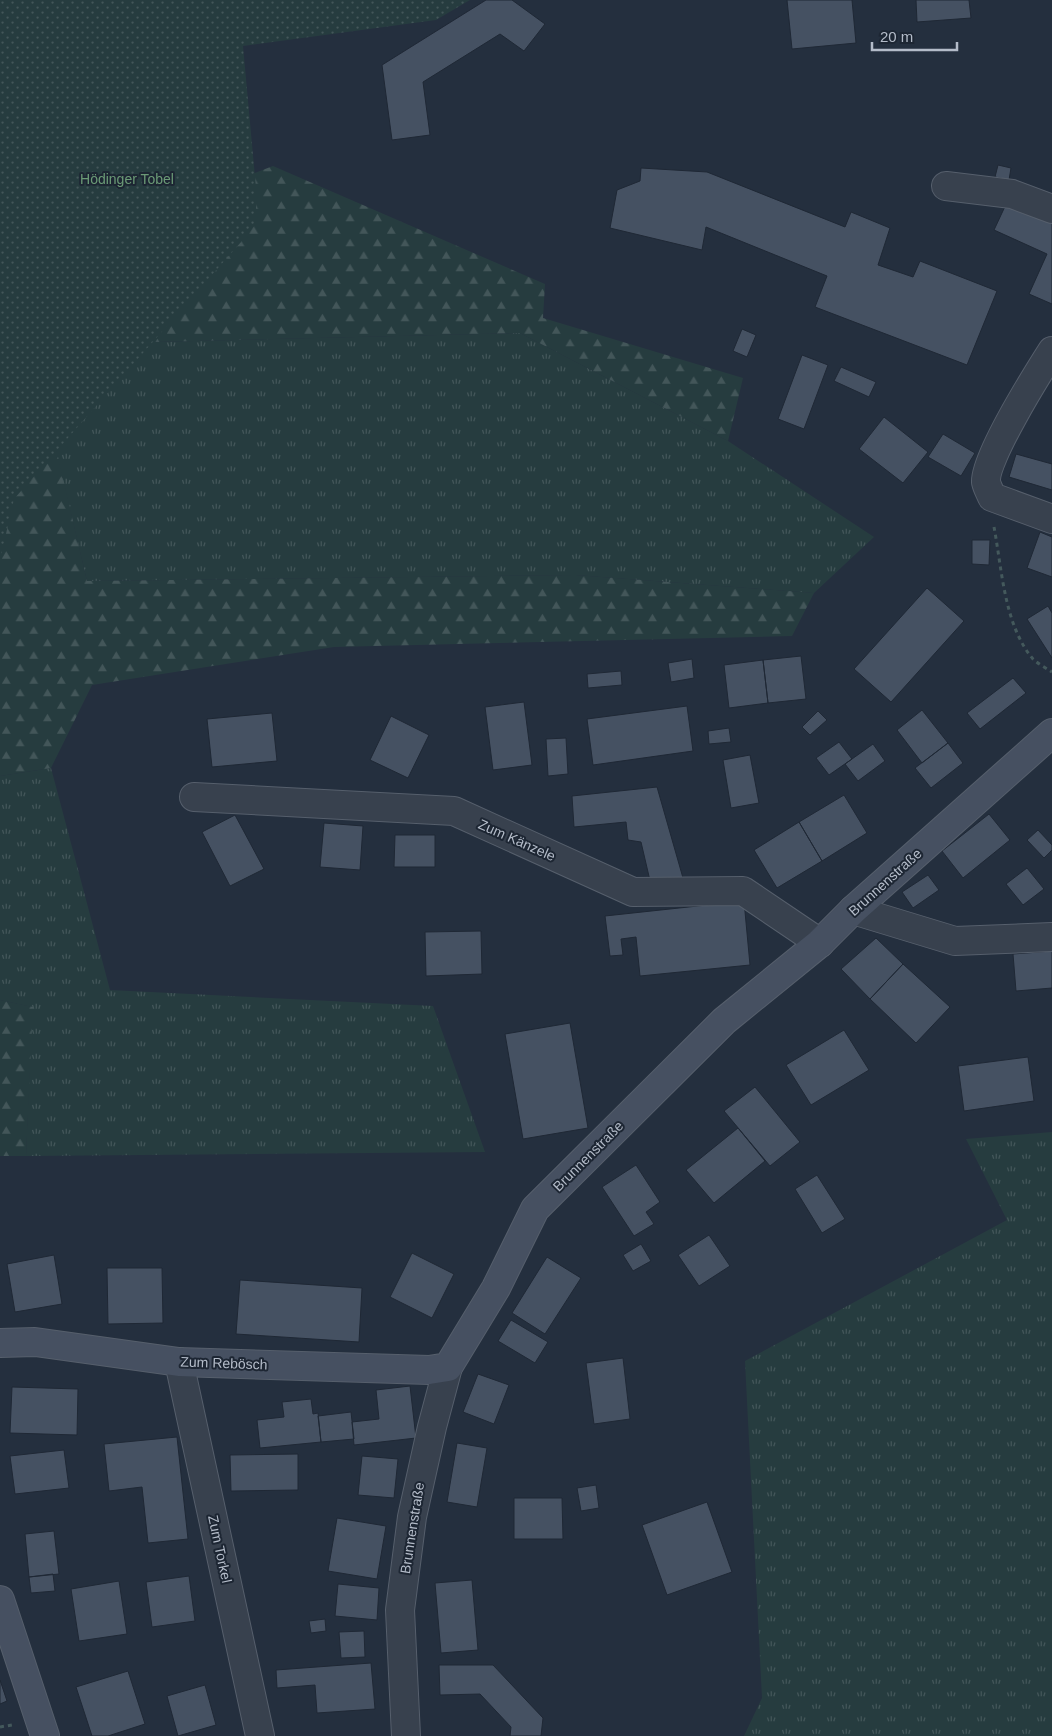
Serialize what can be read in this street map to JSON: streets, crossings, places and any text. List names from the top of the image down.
{
  "streets": {
    "street": [
      "Zum Känzele",
      "Brunnenstraße",
      "Zum Rebösch",
      "Zum Torkel"
    ]
  },
  "crossings": [
    ["Zum Känzele", "Brunnenstraße"],
    ["Brunnenstraße", "Zum Rebösch"],
    ["Zum Rebösch", "Zum Torkel"]
  ],
  "parks": ["Hödinger Tobel"],
  "scale_bar": "20 m"
}
